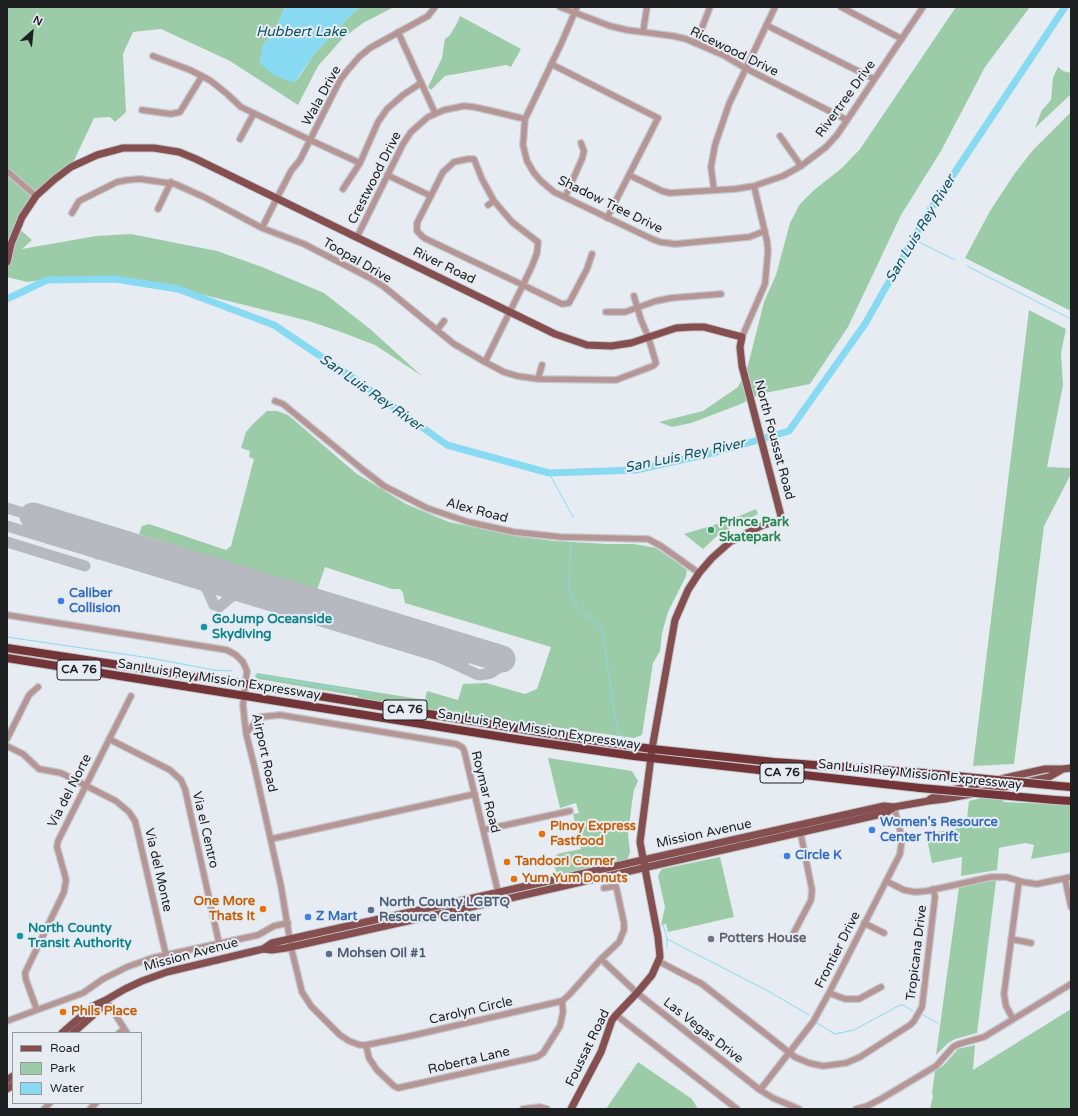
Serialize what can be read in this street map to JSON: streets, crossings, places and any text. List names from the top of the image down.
{
  "streets": {
    "highway": ["CA 76", "San Luis Rey Mission Expressway"],
    "main road": [
      "River Road",
      "North Foussat Road",
      "Mission Avenue",
      "Foussat Road"
    ],
    "street": [
      "Ricewood Drive",
      "Wala Drive",
      "Rivertree Drive",
      "Crestwood Drive",
      "Shadow Tree Drive",
      "Toopal Drive",
      "Alex Road",
      "Airport Road",
      "Via del Norte",
      "Roymar Road",
      "Via el Centro",
      "Via del Monte",
      "Frontier Drive",
      "Tropicana Drive",
      "Carolyn Circle",
      "Las Vegas Drive",
      "Roberta Lane"
    ]
  },
  "crossings": [
    ["Ricewood Drive", "Rivertree Drive"],
    ["Ricewood Drive", "Shadow Tree Drive"],
    ["Wala Drive", "Toopal Drive"],
    ["Wala Drive", "River Road"],
    ["Rivertree Drive", "North Foussat Road"],
    ["Crestwood Drive", "Shadow Tree Drive"],
    ["Crestwood Drive", "River Road"],
    ["Shadow Tree Drive", "North Foussat Road"],
    ["Toopal Drive", "River Road"],
    ["River Road", "North Foussat Road"],
    ["North Foussat Road", "Alex Road"],
    ["North Foussat Road", "San Luis Rey Mission Expressway"],
    ["North Foussat Road", "Mission Avenue"],
    ["North Foussat Road", "Foussat Road"],
    ["San Luis Rey Mission Expressway", "Airport Road"],
    ["Airport Road", "Roymar Road"],
    ["Airport Road", "Mission Avenue"],
    ["Airport Road", "Carolyn Circle"],
    ["Via del Norte", "Via el Centro"],
    ["Via del Norte", "Via del Monte"],
    ["Roymar Road", "Mission Avenue"],
    ["Mission Avenue", "Frontier Drive"],
    ["Mission Avenue", "Carolyn Circle"],
    ["Mission Avenue", "Foussat Road"],
    ["Frontier Drive", "Tropicana Drive"],
    ["Frontier Drive", "Las Vegas Drive"],
    ["Tropicana Drive", "Foussat Road"],
    ["Carolyn Circle", "Las Vegas Drive"],
    ["Carolyn Circle", "Roberta Lane"],
    ["Las Vegas Drive", "Foussat Road"]
  ],
  "water": ["Hubbert Lake", "San Luis Rey River"],
  "places": [
    "Prince Park Skatepark",
    "Caliber Collision",
    "GoJump Oceanside Skydiving",
    "Women's Resource Center Thrift",
    "Pinoy Express Fastfood",
    "Circle K",
    "Tandoori Corner",
    "Yum Yum Donuts",
    "One More Thats It",
    "North County LGBTQ Resource Center",
    "Z Mart",
    "North County Transit Authority",
    "Potters House",
    "Mohsen Oil #1",
    "Phils Place"
  ],
  "legend": ["Road", "Park", "Water"],
  "north": "top right"
}
